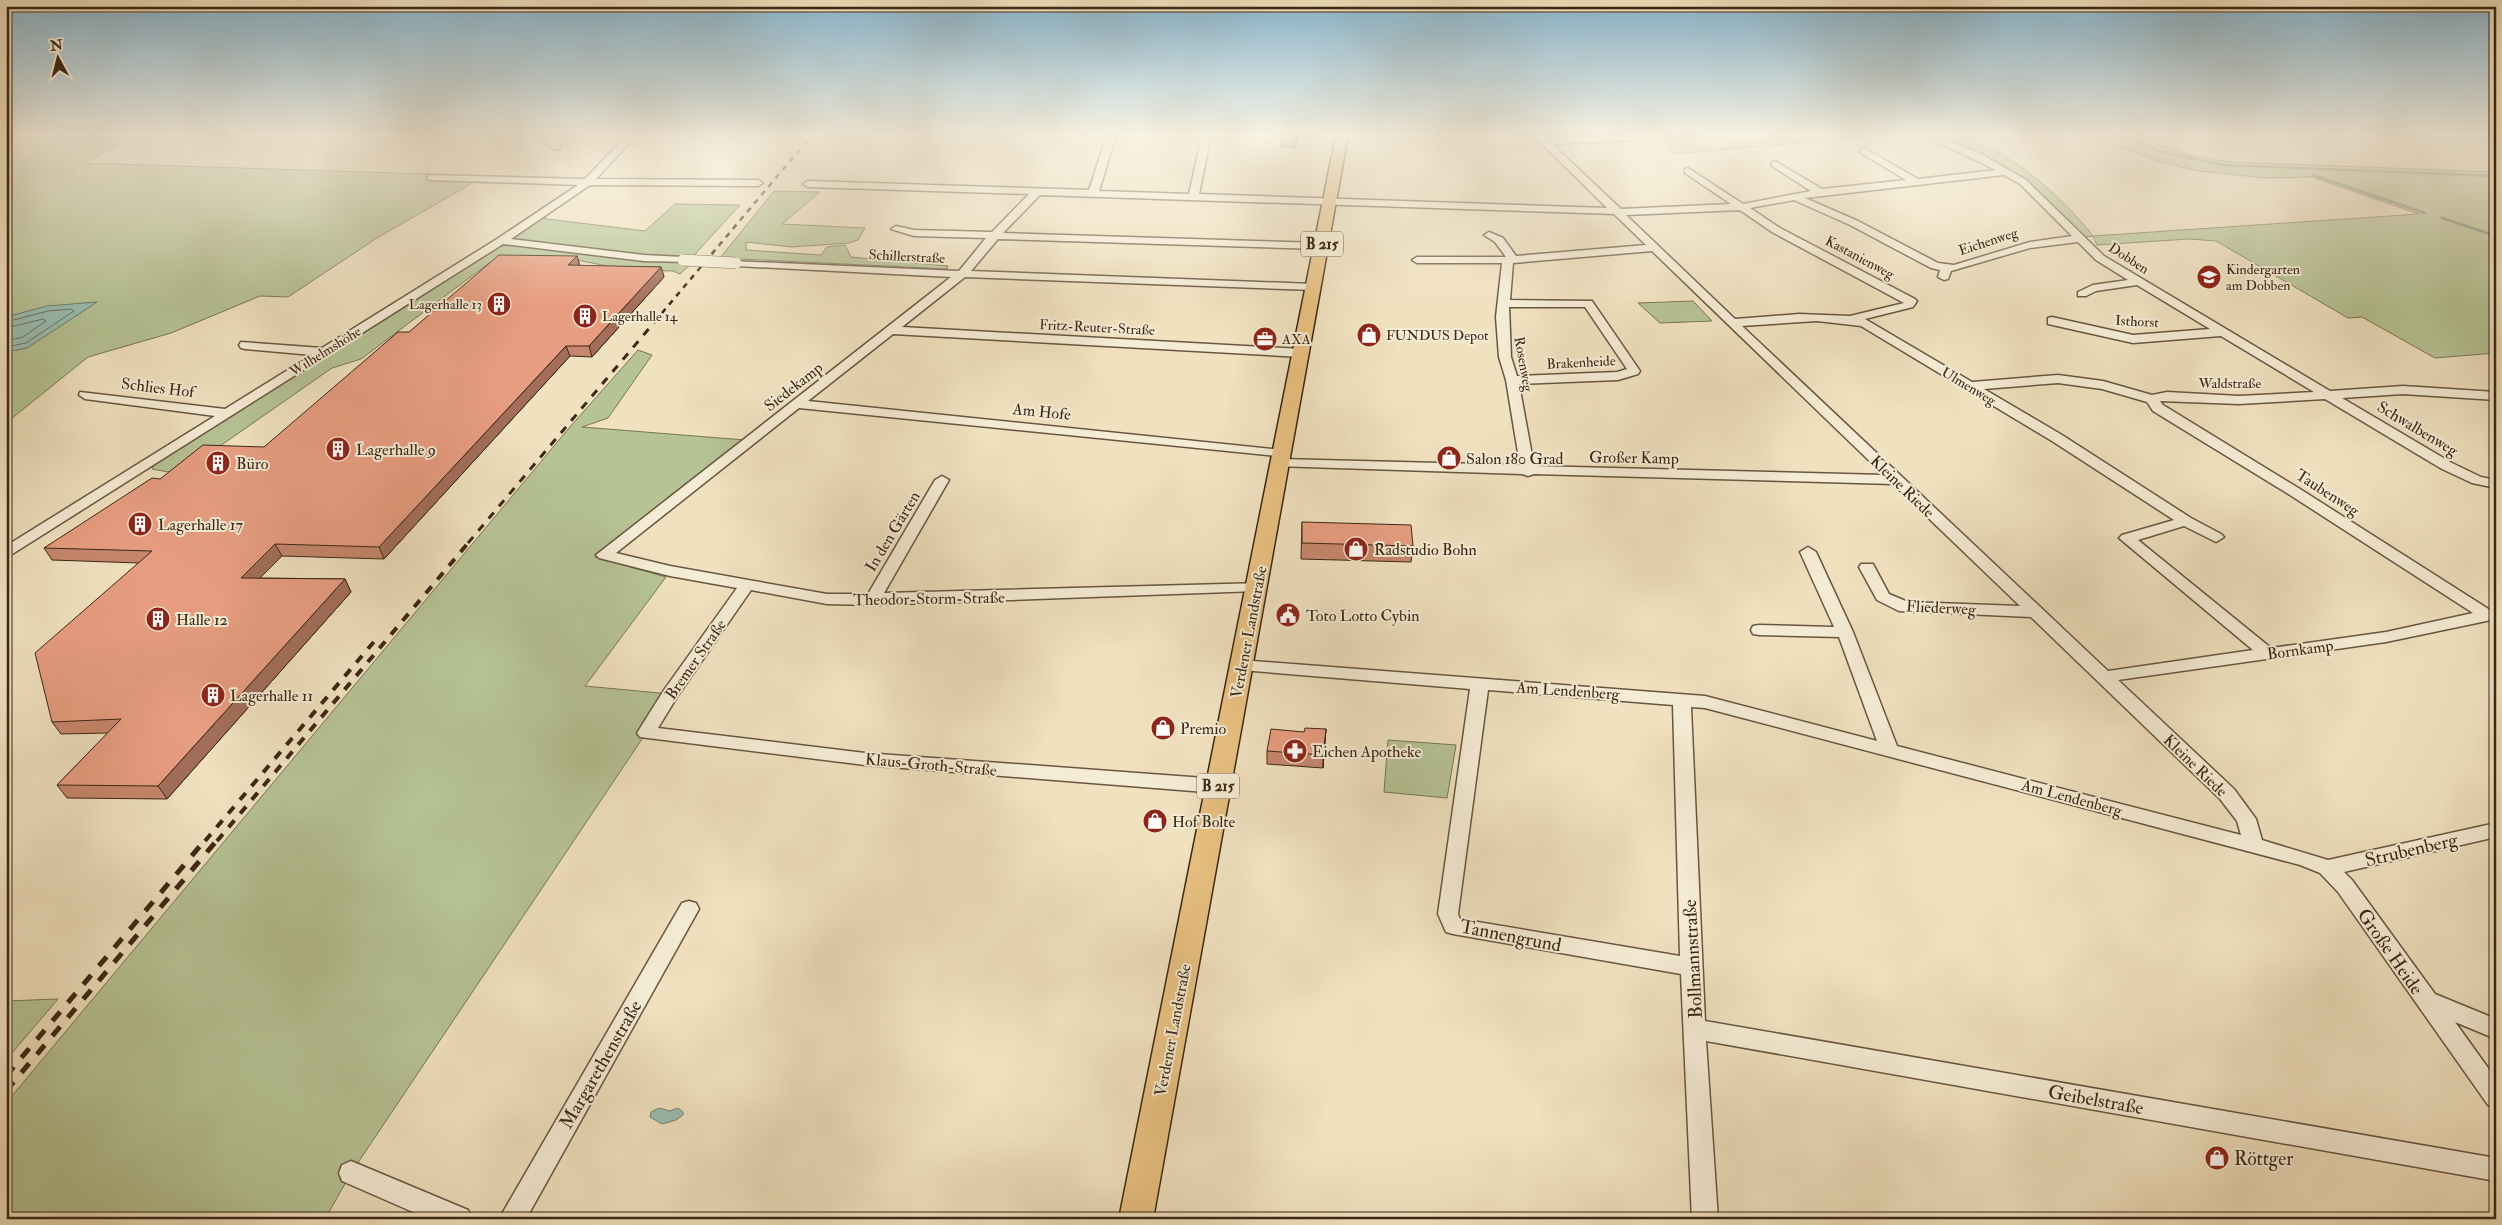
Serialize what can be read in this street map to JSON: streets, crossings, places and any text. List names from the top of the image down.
{
  "streets": {
    "main road": ["B 215", "Verdener Landstraße"],
    "street": [
      "Eichenweg",
      "Schillerstraße",
      "Kastanienweg",
      "Dobben",
      "Isthorst",
      "Fritz-Reuter-Straße",
      "Wilhelmshöhe",
      "Brakenheide",
      "Rosenweg",
      "Waldstraße",
      "Siedekamp",
      "Ulmenweg",
      "Schlies Hof",
      "Am Hofe",
      "Schwalbenweg",
      "Großer Kamp",
      "Kleine Riede",
      "Taubenweg",
      "In den Gärten",
      "Theodor-Storm-Straße",
      "Fliederweg",
      "Bornkamp",
      "Bremer Straße",
      "Am Lendenberg",
      "Klaus-Groth-Straße",
      "Strubenberg",
      "Tannengrund",
      "Große Heide",
      "Bollmannstraße",
      "Margarethenstraße",
      "Geibelstraße"
    ]
  },
  "crossings": [
    ["Eichenweg", "Dobben"],
    ["Schillerstraße", "Wilhelmshöhe"],
    ["Schillerstraße", "Siedekamp"],
    ["Schillerstraße", "Verdener Landstraße"],
    ["Kastanienweg", "Ulmenweg"],
    ["Dobben", "Isthorst"],
    ["Dobben", "Waldstraße"],
    ["Dobben", "Schwalbenweg"],
    ["Fritz-Reuter-Straße", "Siedekamp"],
    ["Fritz-Reuter-Straße", "Verdener Landstraße"],
    ["Wilhelmshöhe", "Schlies Hof"],
    ["Brakenheide", "Rosenweg"],
    ["Rosenweg", "Großer Kamp"],
    ["Waldstraße", "Ulmenweg"],
    ["Waldstraße", "Schwalbenweg"],
    ["Waldstraße", "Taubenweg"],
    ["Siedekamp", "Am Hofe"],
    ["Siedekamp", "Theodor-Storm-Straße"],
    ["Ulmenweg", "Kleine Riede"],
    ["Am Hofe", "Großer Kamp"],
    ["Am Hofe", "Verdener Landstraße"],
    ["Großer Kamp", "Kleine Riede"],
    ["Großer Kamp", "Verdener Landstraße"],
    ["Kleine Riede", "Fliederweg"],
    ["Kleine Riede", "Bornkamp"],
    ["Kleine Riede", "Am Lendenberg"],
    ["Kleine Riede", "Große Heide"],
    ["Taubenweg", "Bornkamp"],
    ["In den Gärten", "Theodor-Storm-Straße"],
    ["Theodor-Storm-Straße", "Verdener Landstraße"],
    ["Theodor-Storm-Straße", "Bremer Straße"],
    ["Verdener Landstraße", "Am Lendenberg"],
    ["Verdener Landstraße", "Klaus-Groth-Straße"],
    ["Bremer Straße", "Klaus-Groth-Straße"],
    ["Am Lendenberg", "Tannengrund"],
    ["Am Lendenberg", "Große Heide"],
    ["Am Lendenberg", "Bollmannstraße"],
    ["Strubenberg", "Große Heide"],
    ["Tannengrund", "Bollmannstraße"],
    ["Bollmannstraße", "Geibelstraße"]
  ],
  "places": {
    "school or university": ["Kindergarten am Dobben"],
    "building": [
      "Lagerhalle 13",
      "Lagerhalle 14",
      "Lagerhalle 9",
      "Büro",
      "Lagerhalle 17",
      "Halle 12",
      "Lagerhalle 11"
    ],
    "shop": [
      "FUNDUS Depot",
      "Salon 180 Grad",
      "Radstudio Bohn",
      "Premio",
      "Hof Bolte",
      "Röttger"
    ],
    "office": ["AXA"],
    "public building": ["Toto Lotto Cybin"],
    "pharmacy": ["Eichen Apotheke"]
  },
  "north": "top"
}
